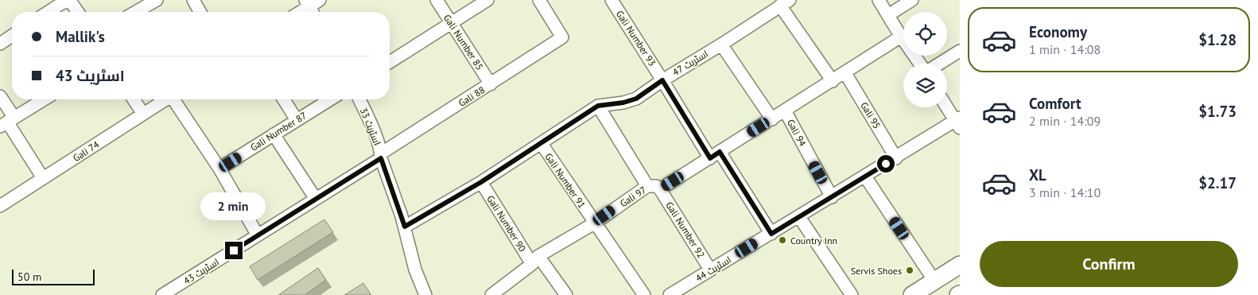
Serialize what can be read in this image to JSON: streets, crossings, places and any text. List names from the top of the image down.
{
  "streets": {
    "street": [
      "Gali Number 93",
      "Gali Number 85",
      "اسٹریٹ 47",
      "Gali 88",
      "Gali 95",
      "اسٹریٹ 33",
      "Gali Number 87",
      "Gali 94",
      "Gali 74",
      "Gali Number 91",
      "Gali 97",
      "Gali Number 90",
      "Gali Number 92",
      "اسٹریٹ 44",
      "اسٹریٹ 43"
    ]
  },
  "crossings": [
    ["Gali Number 93", "اسٹریٹ 47"],
    ["Gali Number 93", "Gali 97"],
    ["Gali Number 93", "اسٹریٹ 44"],
    ["Gali Number 85", "Gali 88"],
    ["اسٹریٹ 47", "اسٹریٹ 33"],
    ["اسٹریٹ 47", "Gali Number 91"],
    ["اسٹریٹ 47", "Gali Number 90"],
    ["Gali 88", "اسٹریٹ 33"],
    ["Gali 88", "اسٹریٹ 43"],
    ["Gali 95", "Gali 97"],
    ["Gali 95", "اسٹریٹ 44"],
    ["اسٹریٹ 33", "اسٹریٹ 43"],
    ["Gali 94", "Gali 97"],
    ["Gali 94", "اسٹریٹ 44"],
    ["Gali Number 91", "Gali 97"],
    ["Gali 97", "Gali Number 90"],
    ["Gali 97", "Gali Number 92"],
    ["Gali Number 92", "اسٹریٹ 44"]
  ],
  "places": ["Country Inn", "Servis Shoes"],
  "scale_bar": "50 m",
  "page": {
    "list": [
      {
        "name": "Economy",
        "note": "1 min · 14:08",
        "value": "$1.28"
      },
      {
        "name": "Comfort",
        "note": "2 min · 14:09",
        "value": "$1.73"
      },
      {
        "name": "XL",
        "note": "3 min · 14:10",
        "value": "$2.17"
      }
    ],
    "banner": ["Mallik's", "اسٹریٹ 43"],
    "bubble": "2 min",
    "buttons": "Confirm",
    "scale": "50 m"
  }
}
